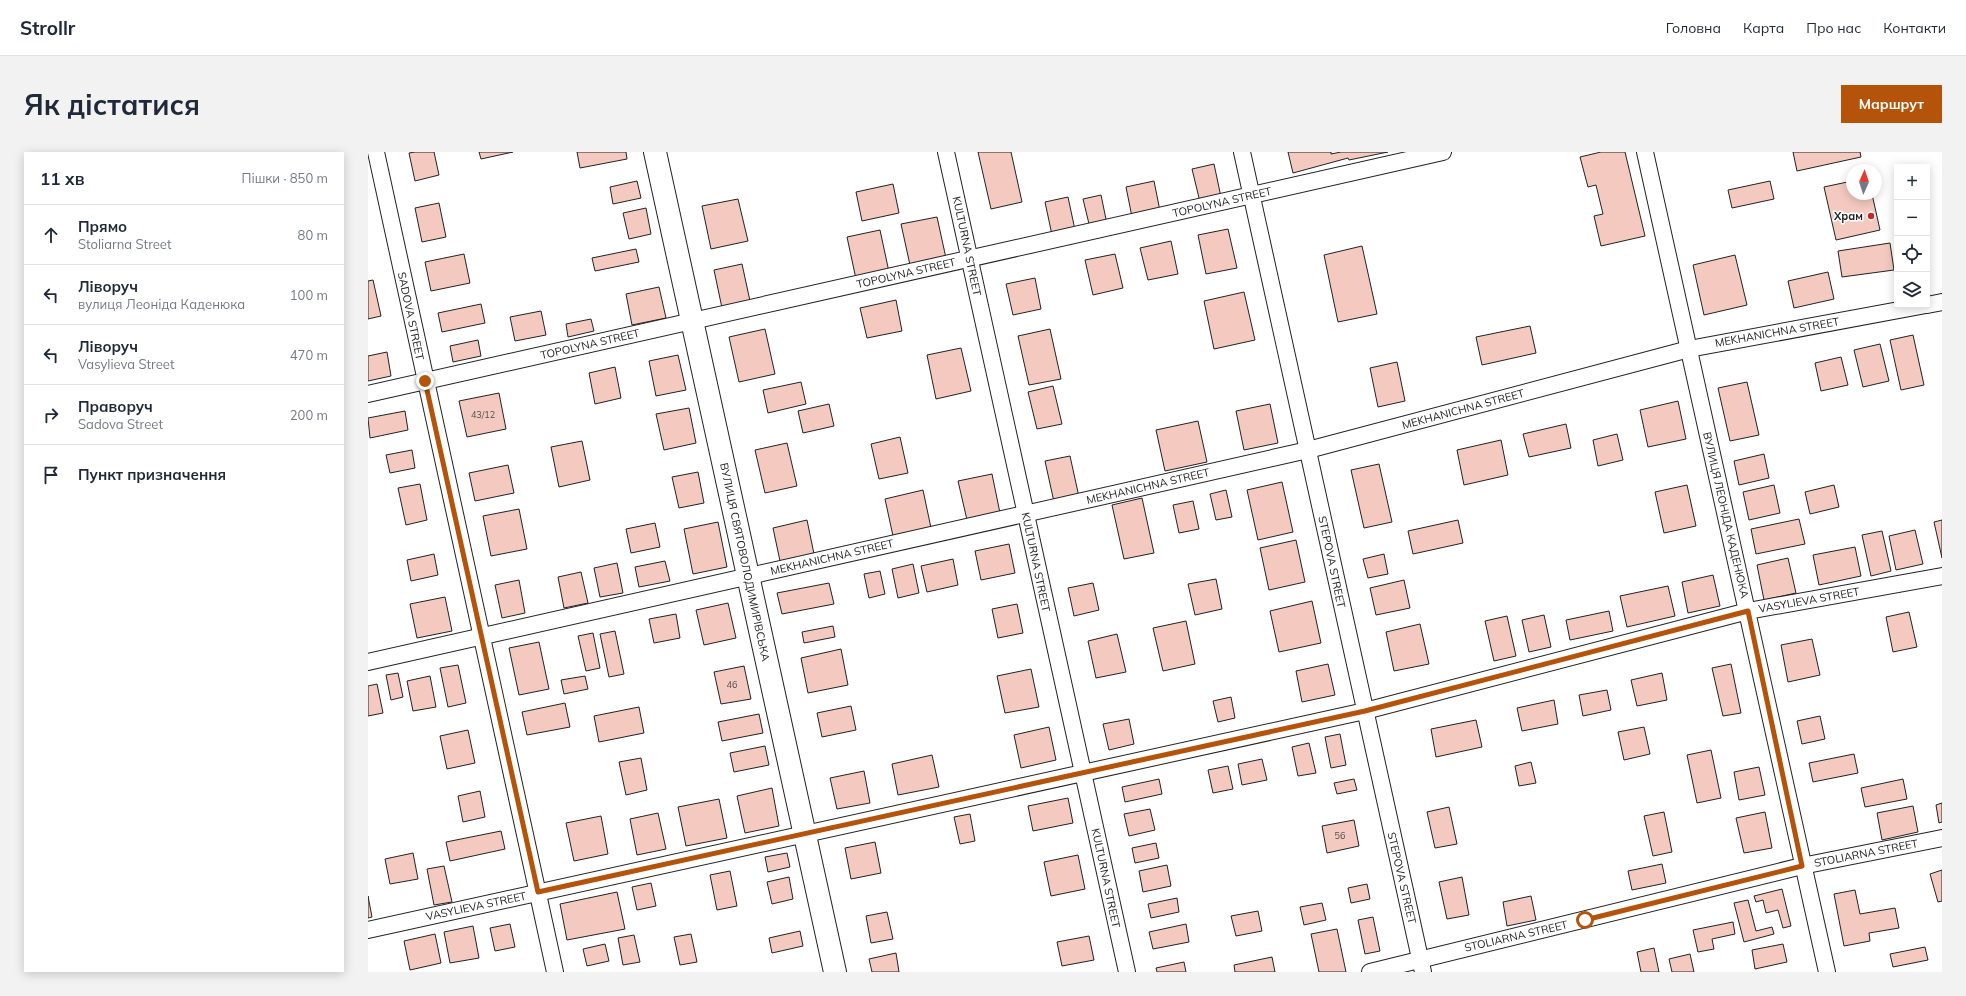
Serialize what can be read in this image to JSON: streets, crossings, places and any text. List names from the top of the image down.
{
  "streets": {
    "street": [
      "TOPOLYNA STREET",
      "KULTURNA STREET",
      "SADOVA STREET",
      "MEKHANICHNA STREET",
      "ВУЛИЦЯ ЛЕОНІДА КАДЕНЮКА",
      "ВУЛИЦЯ СВЯТОВОЛОДИМИРІВСЬКА",
      "STEPOVA STREET",
      "VASYLIEVA STREET",
      "STOLIARNA STREET"
    ]
  },
  "crossings": [
    ["TOPOLYNA STREET", "KULTURNA STREET"],
    ["TOPOLYNA STREET", "SADOVA STREET"],
    ["TOPOLYNA STREET", "ВУЛИЦЯ СВЯТОВОЛОДИМИРІВСЬКА"],
    ["TOPOLYNA STREET", "STEPOVA STREET"],
    ["KULTURNA STREET", "MEKHANICHNA STREET"],
    ["KULTURNA STREET", "VASYLIEVA STREET"],
    ["SADOVA STREET", "MEKHANICHNA STREET"],
    ["SADOVA STREET", "VASYLIEVA STREET"],
    ["MEKHANICHNA STREET", "ВУЛИЦЯ ЛЕОНІДА КАДЕНЮКА"],
    ["MEKHANICHNA STREET", "ВУЛИЦЯ СВЯТОВОЛОДИМИРІВСЬКА"],
    ["MEKHANICHNA STREET", "STEPOVA STREET"],
    ["ВУЛИЦЯ ЛЕОНІДА КАДЕНЮКА", "VASYLIEVA STREET"],
    ["ВУЛИЦЯ ЛЕОНІДА КАДЕНЮКА", "STOLIARNA STREET"],
    ["ВУЛИЦЯ СВЯТОВОЛОДИМИРІВСЬКА", "VASYLIEVA STREET"],
    ["STEPOVA STREET", "VASYLIEVA STREET"],
    ["STEPOVA STREET", "STOLIARNA STREET"]
  ],
  "places": ["Храм"],
  "house_numbers": ["43/12", "46", "56"],
  "north": "top",
  "page": {
    "header": "Strollr",
    "nav": [
      "Головна",
      "Карта",
      "Про нас",
      "Контакти"
    ],
    "buttons": "Маршрут",
    "title": "Як дістатися",
    "heading": ["11 хв", "Пішки · 850 m"],
    "map_buttons": ["+", "−"],
    "list": [
      ["Прямо", "Stoliarna Street", "80 m"],
      ["Ліворуч", "вулиця Леоніда Каденюка", "100 m"],
      ["Ліворуч", "Vasylieva Street", "470 m"],
      ["Праворуч", "Sadova Street", "200 m"],
      "Пункт призначення"
    ]
  }
}
